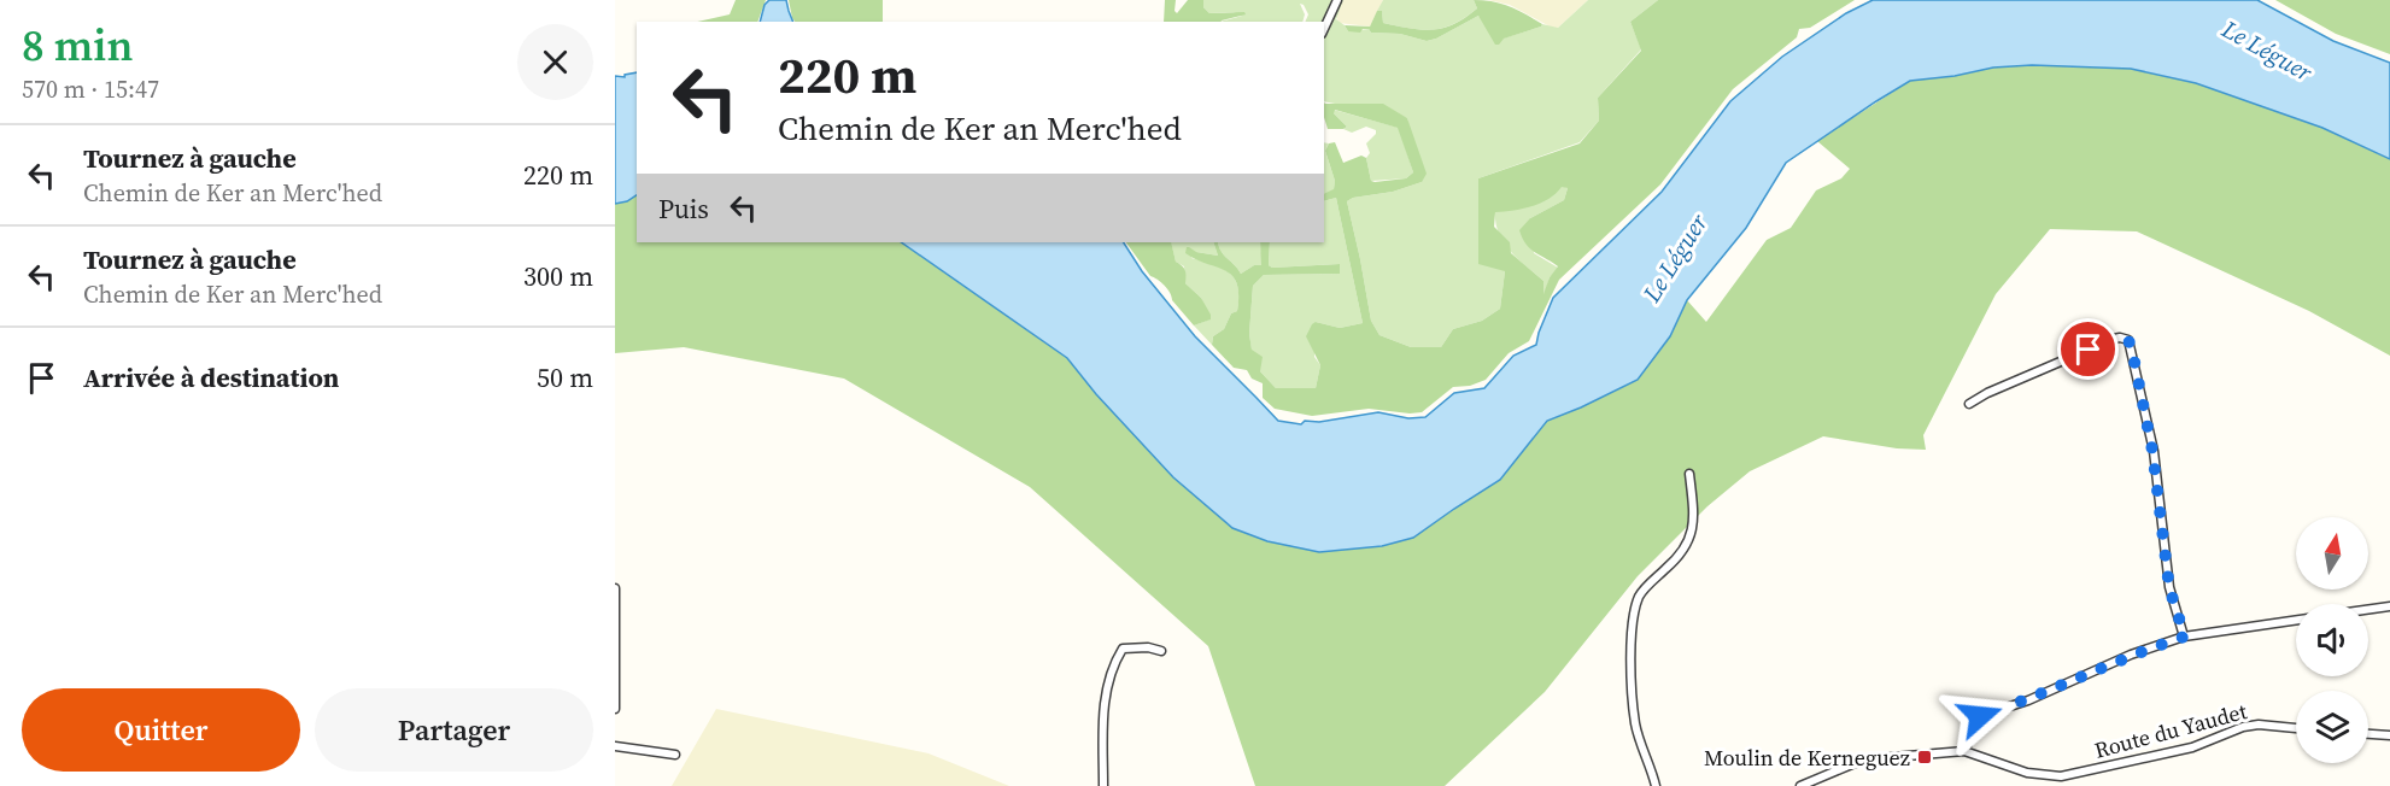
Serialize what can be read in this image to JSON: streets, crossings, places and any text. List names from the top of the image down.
{
  "streets": {
    "street": ["Route du Yaudet"]
  },
  "water": ["Le Léguer"],
  "places": {
    "transit": ["Moulin de Kerneguez"]
  },
  "north": "top",
  "page": {
    "heading": ["8 min", "570 m · 15:47"],
    "turn": ["220 m", "Chemin de Ker an Merc'hed"],
    "list": [
      {
        "name": "Tournez à gauche",
        "note": "Chemin de Ker an Merc'hed",
        "value": "220 m"
      },
      {
        "name": "Tournez à gauche",
        "note": "Chemin de Ker an Merc'hed",
        "value": "300 m"
      },
      {
        "name": "Arrivée à destination",
        "value": "50 m"
      }
    ],
    "then": "Puis",
    "buttons": ["Quitter", "Partager"]
  }
}
